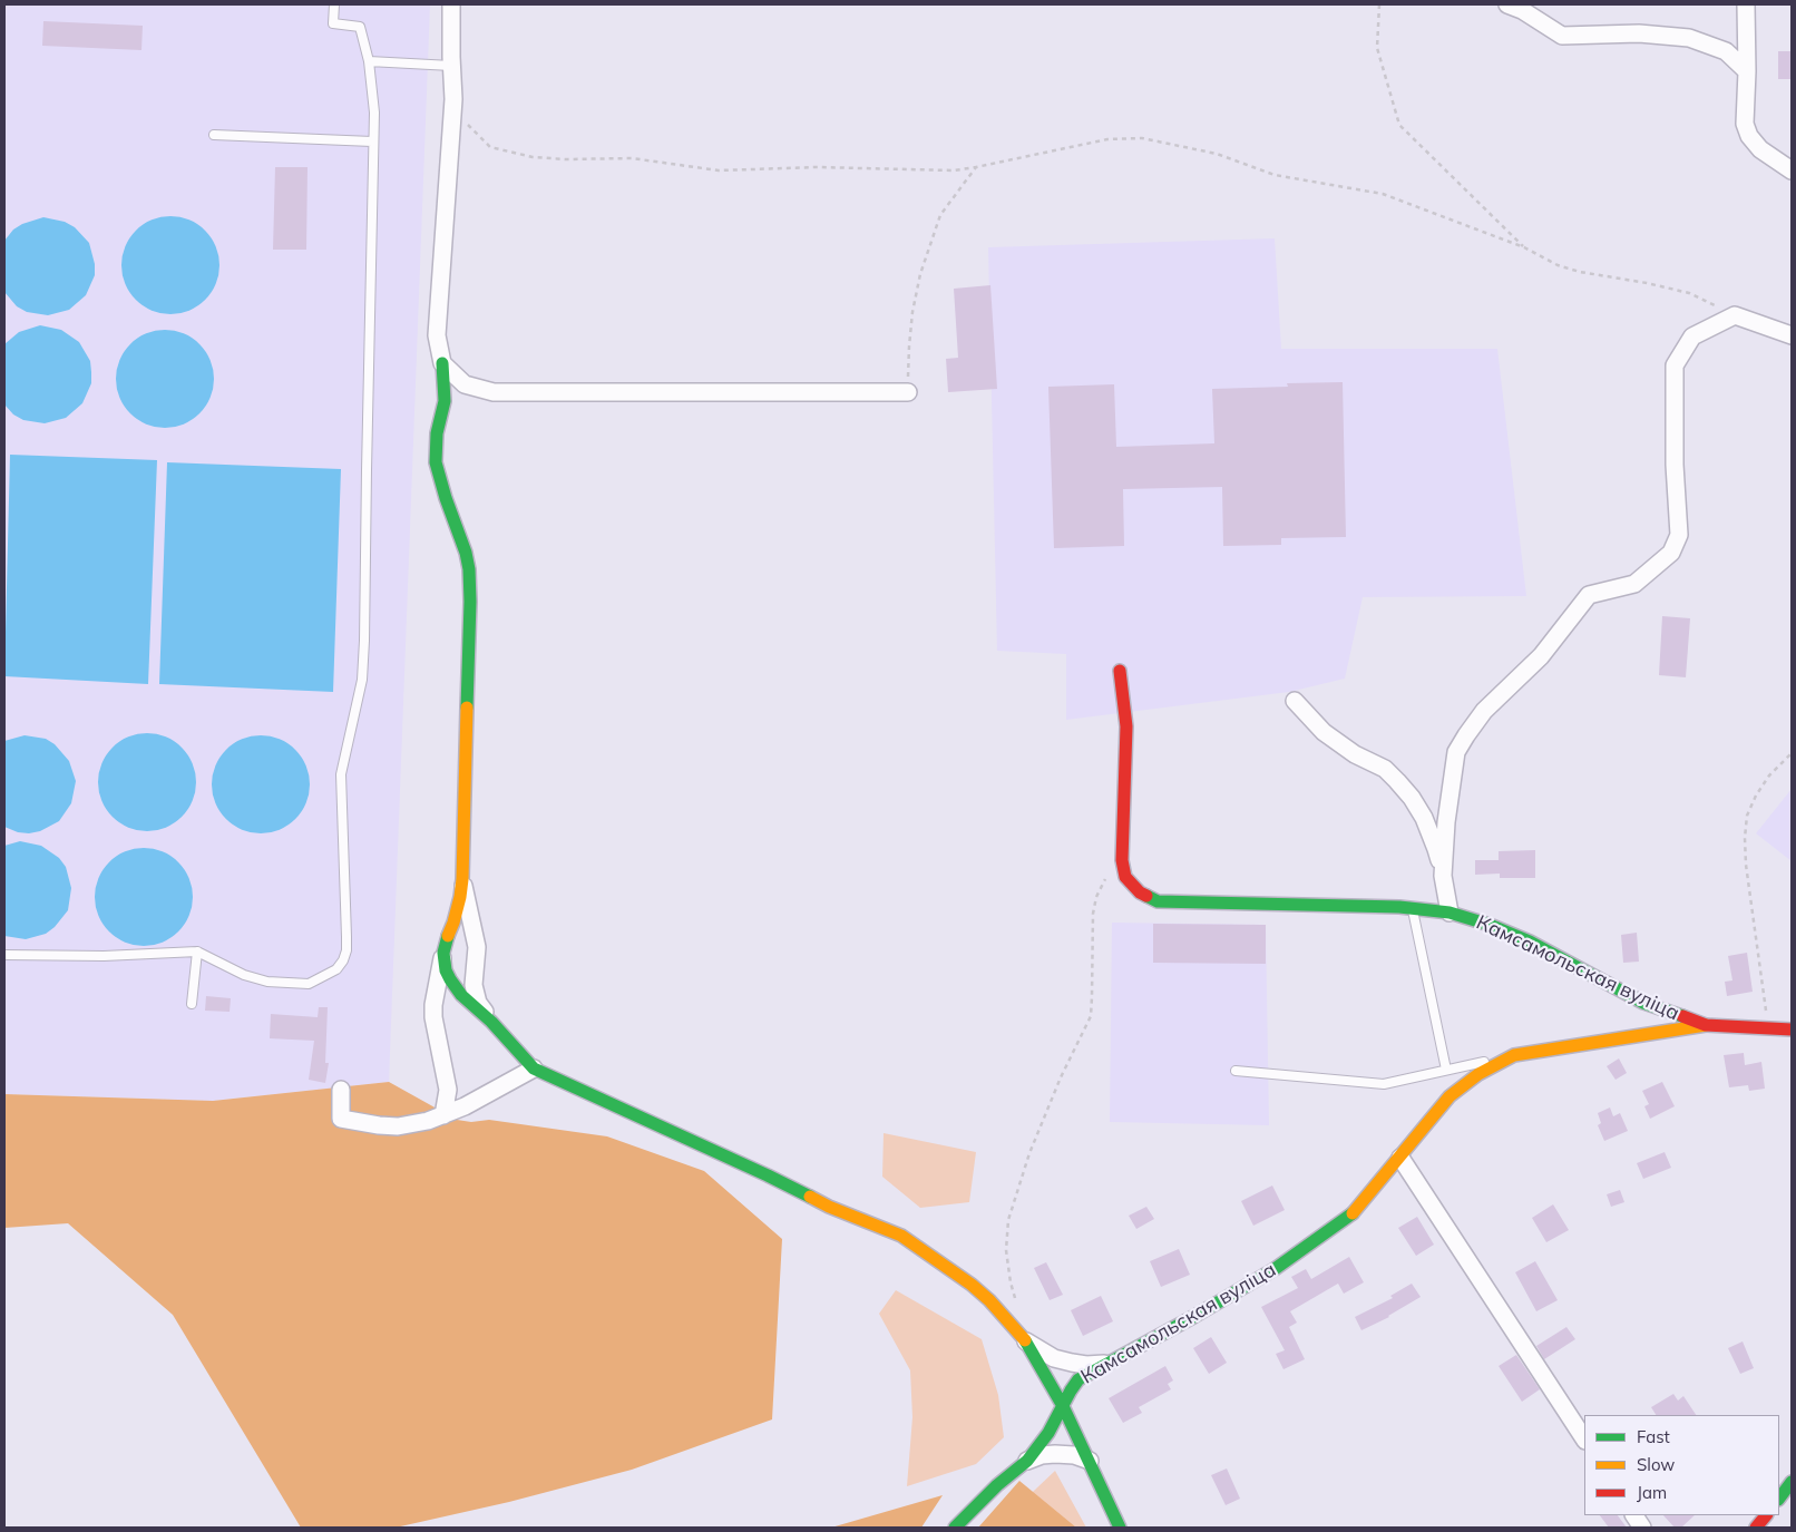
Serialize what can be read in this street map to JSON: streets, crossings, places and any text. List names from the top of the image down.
{
  "streets": {
    "street": ["Камсамольская вуліца"]
  },
  "legend": ["Fast", "Slow", "Jam"]
}
